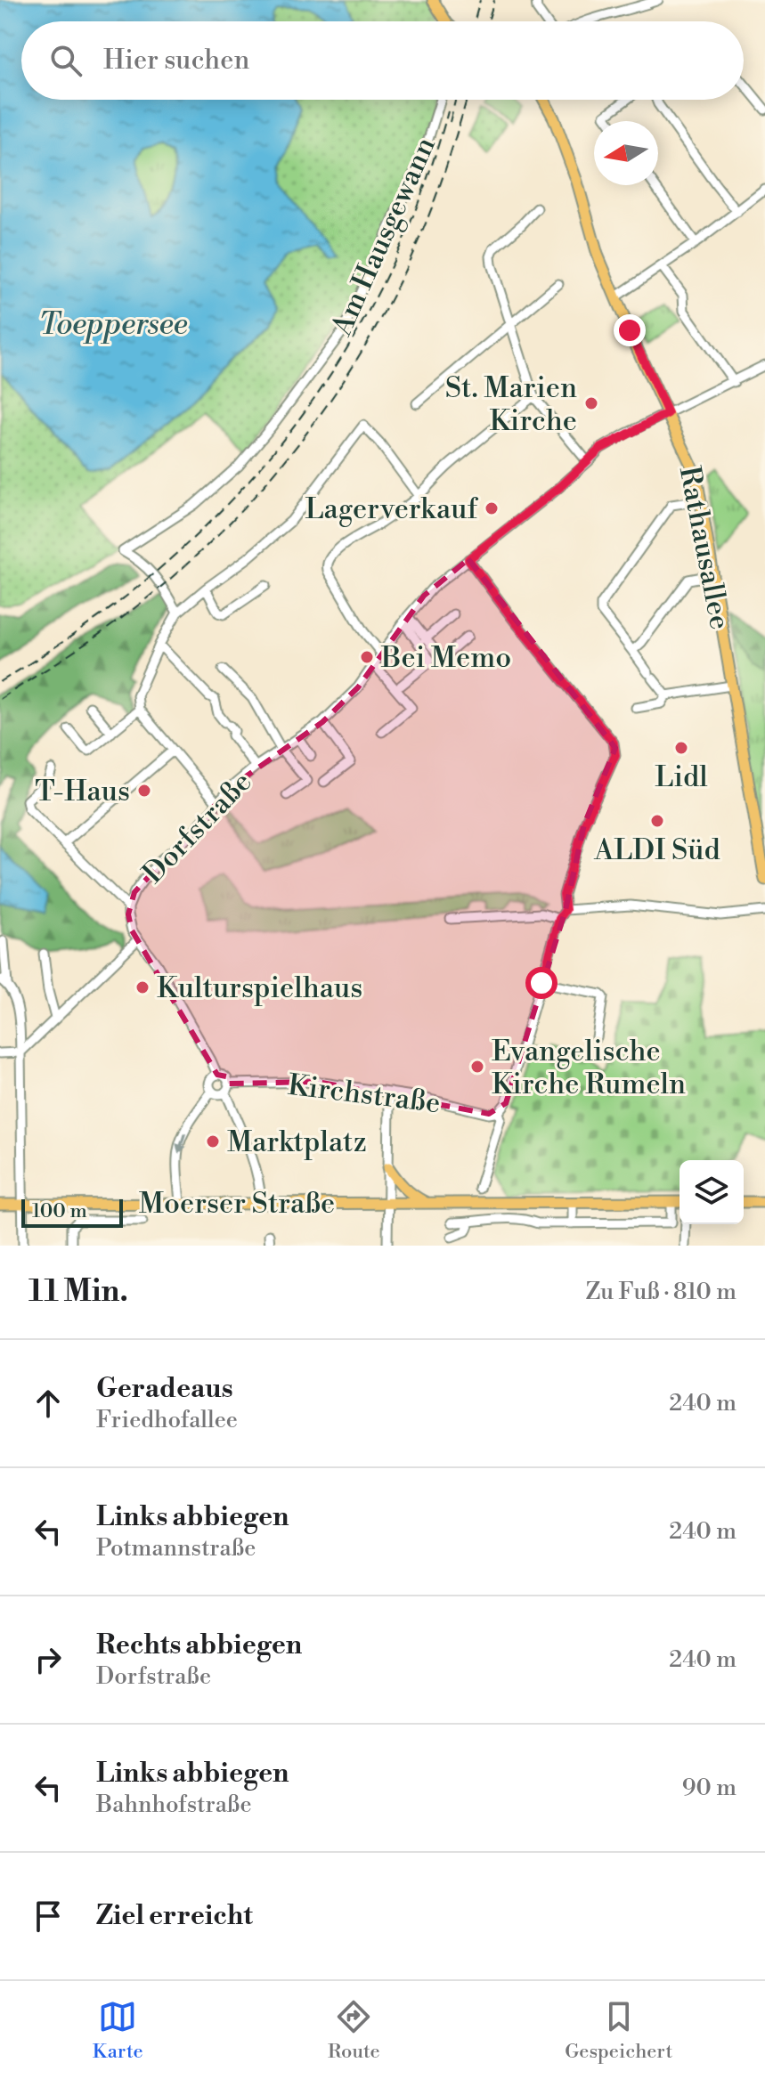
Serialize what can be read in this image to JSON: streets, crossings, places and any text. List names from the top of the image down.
{
  "streets": {
    "main road": ["Rathausallee", "Moerser Straße"],
    "street": ["Am Hausgewann", "Dorfstraße", "Kirchstraße"]
  },
  "crossings": [
    ["Rathausallee", "Dorfstraße"],
    ["Dorfstraße", "Kirchstraße"]
  ],
  "water": ["Toeppersee"],
  "places": [
    "St. Marien Kirche",
    "Lagerverkauf",
    "Bei Memo",
    "Lidl",
    "T-Haus",
    "ALDI Süd",
    "Kulturspielhaus",
    "Evangelische Kirche Rumeln",
    "Marktplatz"
  ],
  "scale_bar": "100 m",
  "north": "left",
  "page": {
    "search": "Hier suchen",
    "scale": "100 m",
    "heading": ["11 Min.", "Zu Fuß · 810 m"],
    "list": [
      ["Geradeaus", "Friedhofallee", "240 m"],
      ["Links abbiegen", "Potmannstraße", "240 m"],
      ["Rechts abbiegen", "Dorfstraße", "240 m"],
      ["Links abbiegen", "Bahnhofstraße", "90 m"],
      "Ziel erreicht"
    ],
    "nav": ["Karte", "Route", "Gespeichert"]
  }
}
